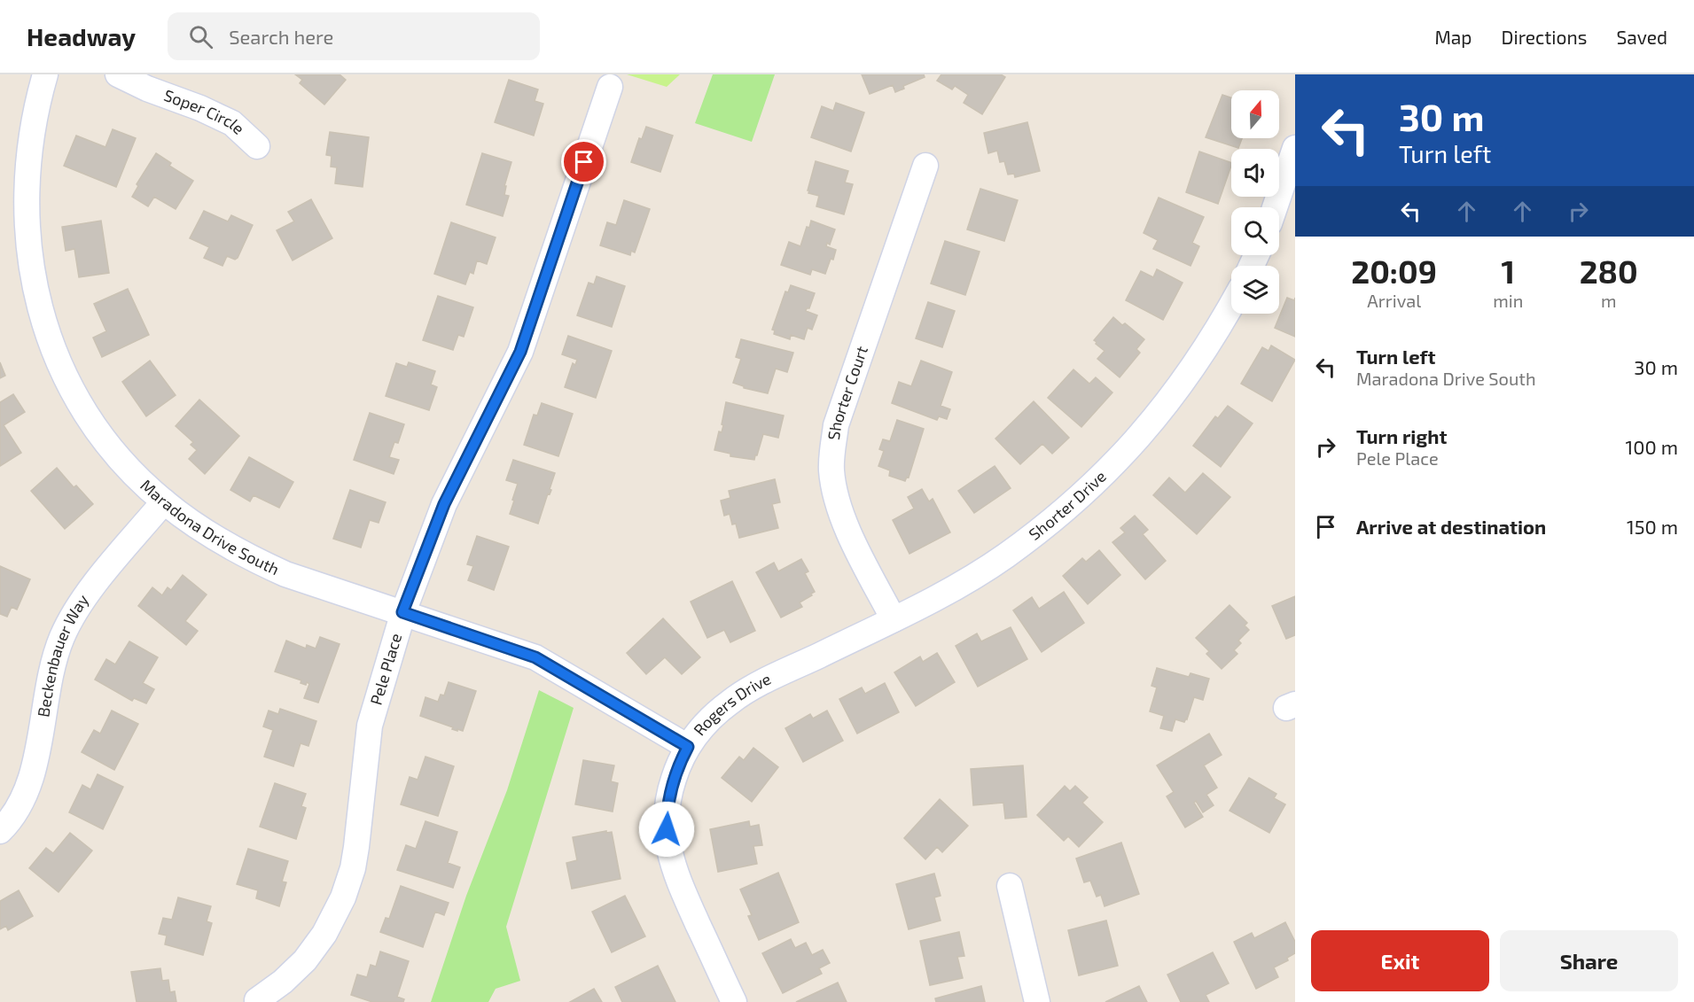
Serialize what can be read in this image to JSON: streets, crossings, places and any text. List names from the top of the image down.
{
  "streets": {
    "street": [
      "Soper Circle",
      "Shorter Court",
      "Shorter Drive",
      "Maradona Drive South",
      "Beckenbauer Way",
      "Pele Place",
      "Rogers Drive"
    ]
  },
  "crossings": [
    ["Shorter Court", "Shorter Drive"],
    ["Shorter Drive", "Rogers Drive"],
    ["Maradona Drive South", "Beckenbauer Way"],
    ["Maradona Drive South", "Pele Place"],
    ["Maradona Drive South", "Rogers Drive"]
  ],
  "north": "top",
  "page": {
    "header": "Headway",
    "search": "Search here",
    "nav": ["Map", "Directions", "Saved"],
    "turn": ["30 m", "Turn left"],
    "eta": [
      "20:09",
      "Arrival",
      "1",
      "min",
      "280",
      "m"
    ],
    "list": [
      {
        "name": "Turn left",
        "note": "Maradona Drive South",
        "value": "30 m"
      },
      {
        "name": "Turn right",
        "note": "Pele Place",
        "value": "100 m"
      },
      {
        "name": "Arrive at destination",
        "value": "150 m"
      }
    ],
    "buttons": ["Exit", "Share"]
  }
}
